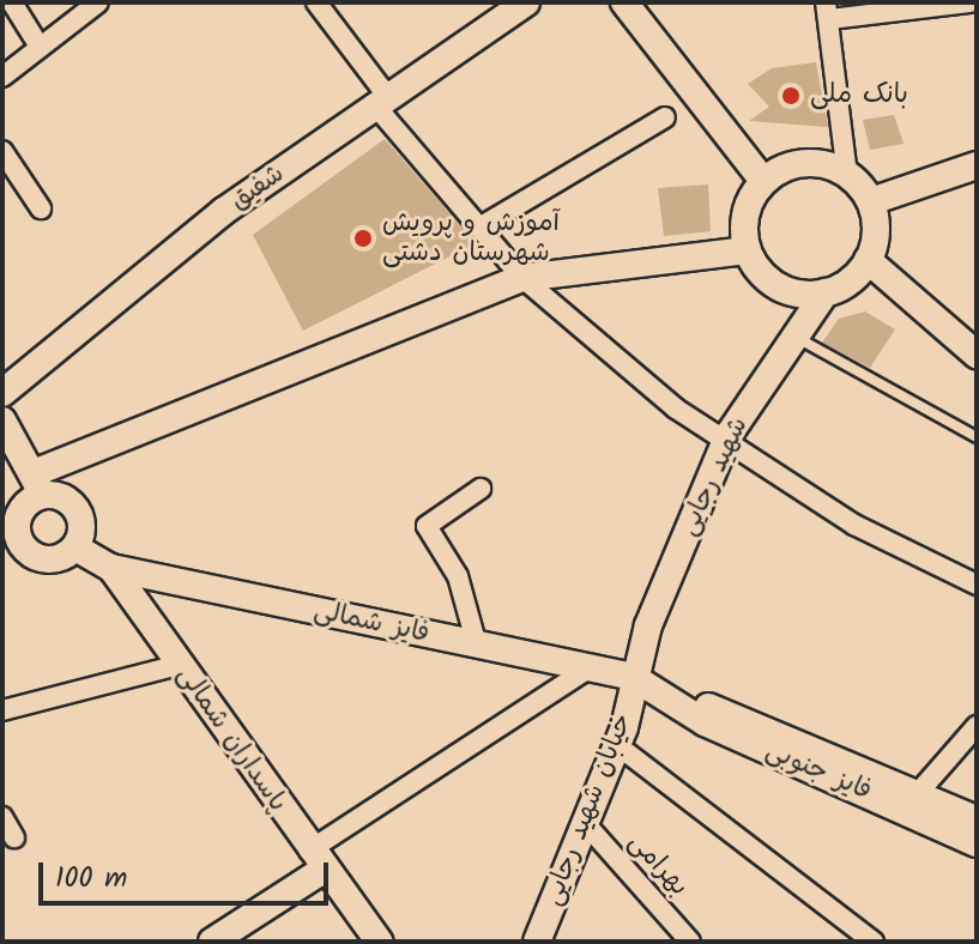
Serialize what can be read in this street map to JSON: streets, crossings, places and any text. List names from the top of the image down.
{
  "streets": {
    "main road": [
      "شفیق",
      "شهید رجایی",
      "فایز شمالی",
      "پاسداران شمالی",
      "فایز جنوبی",
      "خیابان شهید رجایی"
    ],
    "street": ["بهرامی"]
  },
  "crossings": [
    ["شهید رجایی", "فایز شمالی"],
    ["شهید رجایی", "فایز جنوبی"],
    ["شهید رجایی", "خیابان شهید رجایی"],
    ["فایز شمالی", "پاسداران شمالی"],
    ["فایز شمالی", "فایز جنوبی"],
    ["فایز شمالی", "خیابان شهید رجایی"],
    ["فایز جنوبی", "خیابان شهید رجایی"],
    ["خیابان شهید رجایی", "بهرامی"]
  ],
  "places": ["بانک ملی", "آموزش و پرویش شهرستان دشتی"],
  "scale_bar": "100 m"
}
